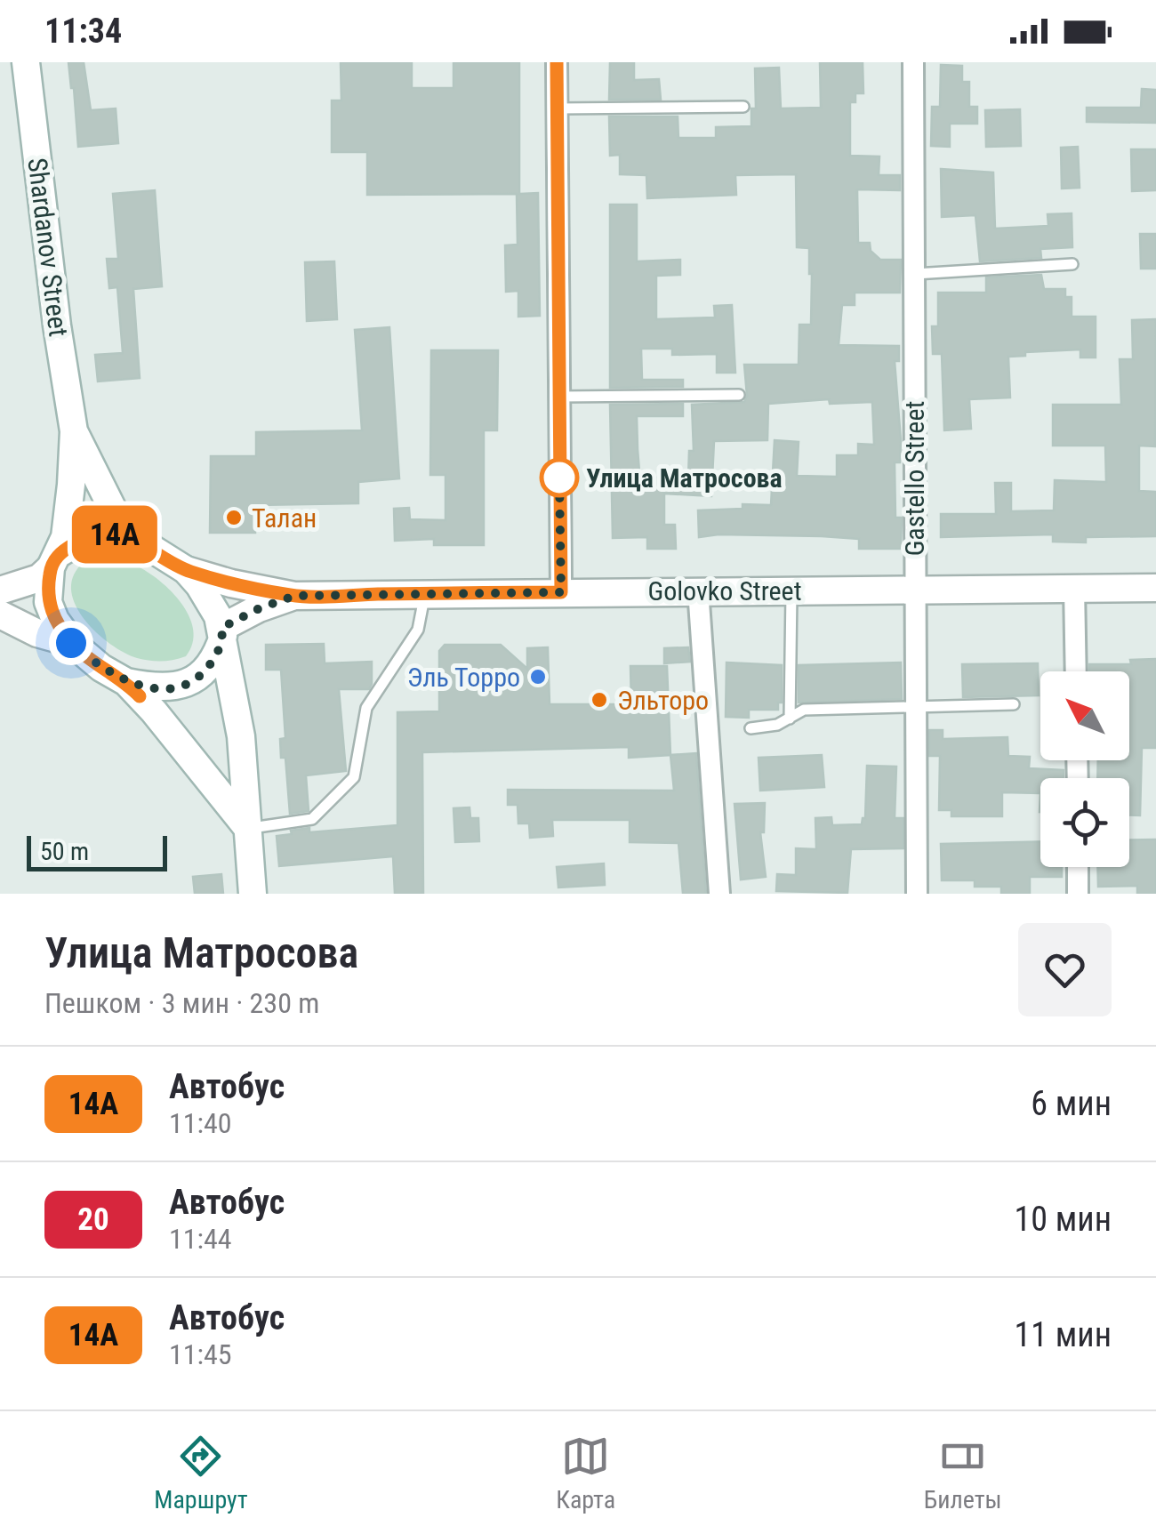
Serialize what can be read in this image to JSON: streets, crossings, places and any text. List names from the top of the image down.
{
  "streets": {
    "main road": ["Shardanov Street", "Golovko Street"],
    "street": ["Gastello Street"]
  },
  "crossings": [
    ["Gastello Street", "Golovko Street"]
  ],
  "places": [
    "Улица Матросова",
    "Талан",
    "Эль Торро",
    "Эльторо"
  ],
  "lines": ["bus line 14А"],
  "scale_bar": "50 m",
  "north": "top left",
  "page": {
    "status": "11:34",
    "on_map": "14А",
    "scale": "50 m",
    "heading": ["Улица Матросова", "Пешком · 3 мин · 230 m"],
    "list": [
      {
        "mark": "14А",
        "name": "Автобус",
        "note": "11:40",
        "value": "6 мин"
      },
      {
        "mark": "20",
        "name": "Автобус",
        "note": "11:44",
        "value": "10 мин"
      },
      {
        "mark": "14А",
        "name": "Автобус",
        "note": "11:45",
        "value": "11 мин"
      }
    ],
    "tabs": ["Маршрут", "Карта", "Билеты"]
  }
}
